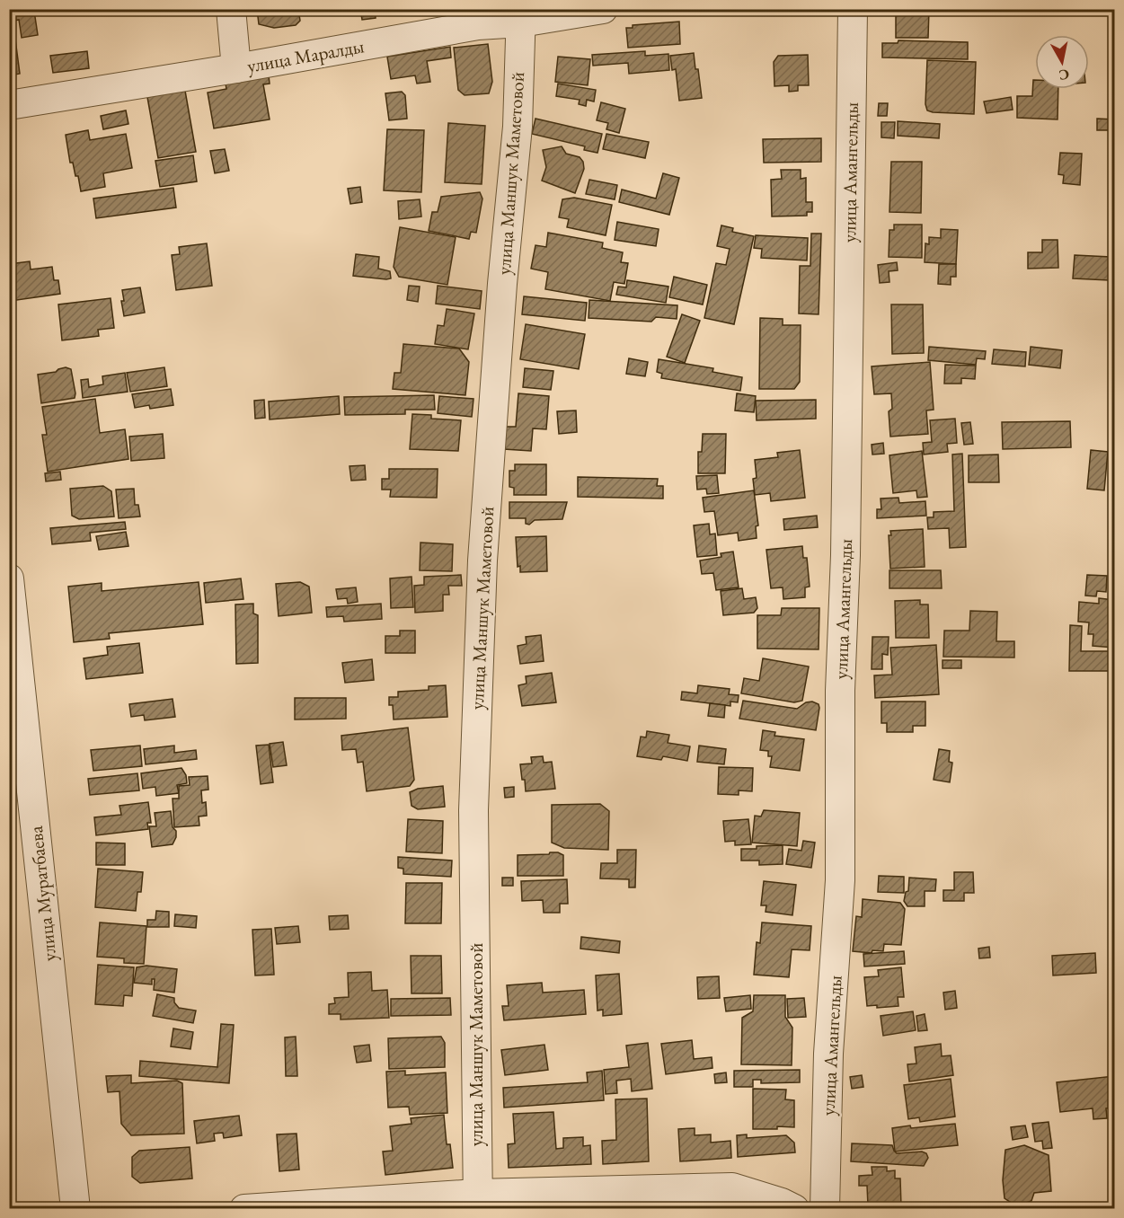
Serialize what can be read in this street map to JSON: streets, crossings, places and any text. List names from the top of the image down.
{
  "streets": {
    "street": [
      "улица Маралды",
      "улица Амангельды",
      "улица Маншук Маметовой",
      "улица Муратбаева"
    ]
  },
  "crossings": [
    ["улица Маралды", "улица Маншук Маметовой"]
  ],
  "north": "bottom"
}
